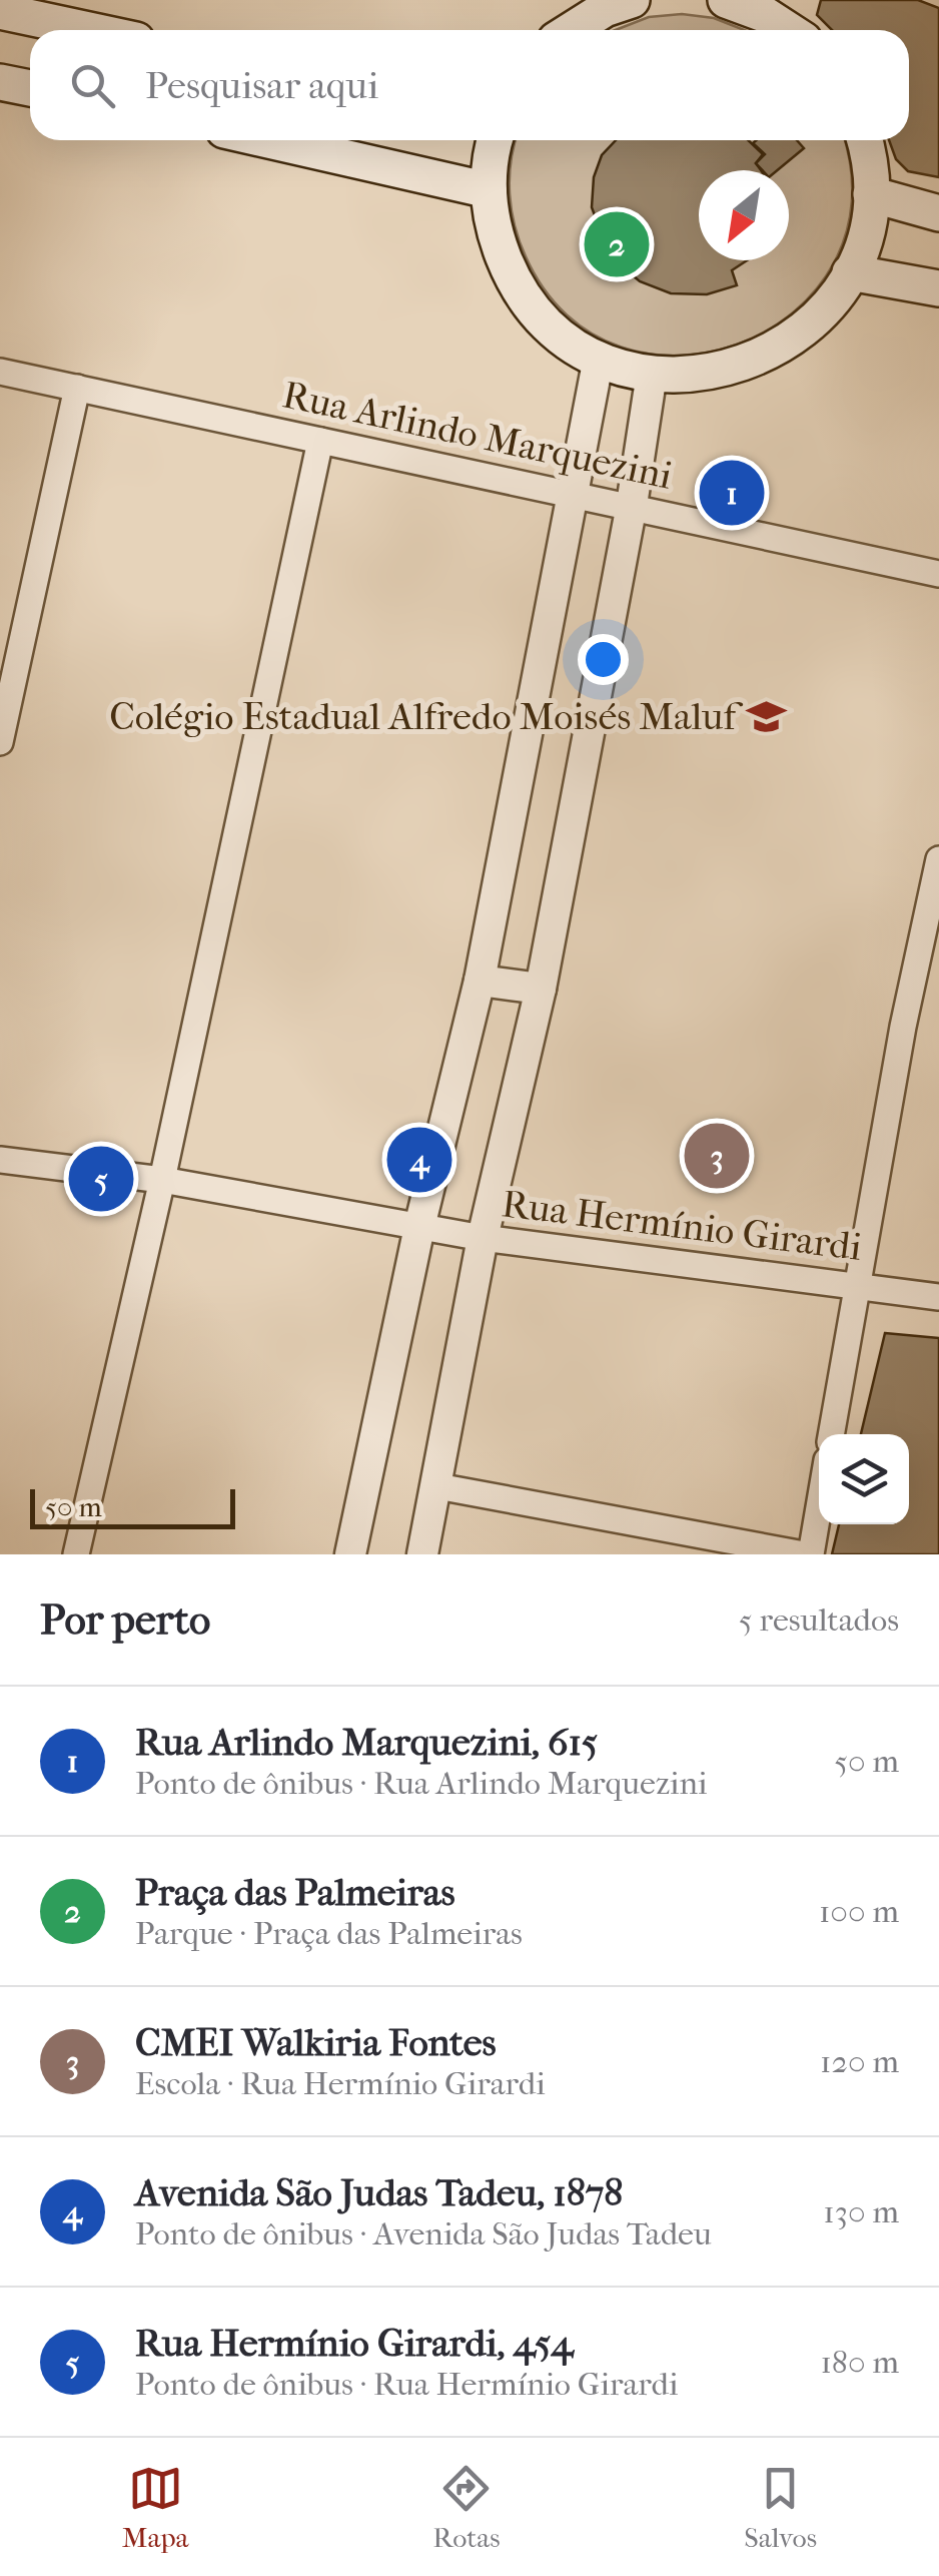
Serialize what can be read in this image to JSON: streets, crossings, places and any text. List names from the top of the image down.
{
  "streets": {
    "street": ["Rua Arlindo Marquezini", "Rua Hermínio Girardi"]
  },
  "places": {
    "school or university": ["Colégio Estadual Alfredo Moisés Maluf"]
  },
  "scale_bar": "50 m",
  "north": "bottom left",
  "page": {
    "search": "Pesquisar aqui",
    "pins": [
      "2",
      "1",
      "3",
      "4",
      "5"
    ],
    "scale": "50 m",
    "heading": ["Por perto", "5 resultados"],
    "list": [
      {
        "mark": "1",
        "name": "Rua Arlindo Marquezini, 615",
        "note": "Ponto de ônibus · Rua Arlindo Marquezini",
        "value": "50 m"
      },
      {
        "mark": "2",
        "name": "Praça das Palmeiras",
        "note": "Parque · Praça das Palmeiras",
        "value": "100 m"
      },
      {
        "mark": "3",
        "name": "CMEI Walkiria Fontes",
        "note": "Escola · Rua Hermínio Girardi",
        "value": "120 m"
      },
      {
        "mark": "4",
        "name": "Avenida São Judas Tadeu, 1878",
        "note": "Ponto de ônibus · Avenida São Judas Tadeu",
        "value": "130 m"
      },
      {
        "mark": "5",
        "name": "Rua Hermínio Girardi, 454",
        "note": "Ponto de ônibus · Rua Hermínio Girardi",
        "value": "180 m"
      }
    ],
    "nav": ["Mapa", "Rotas", "Salvos"]
  }
}
